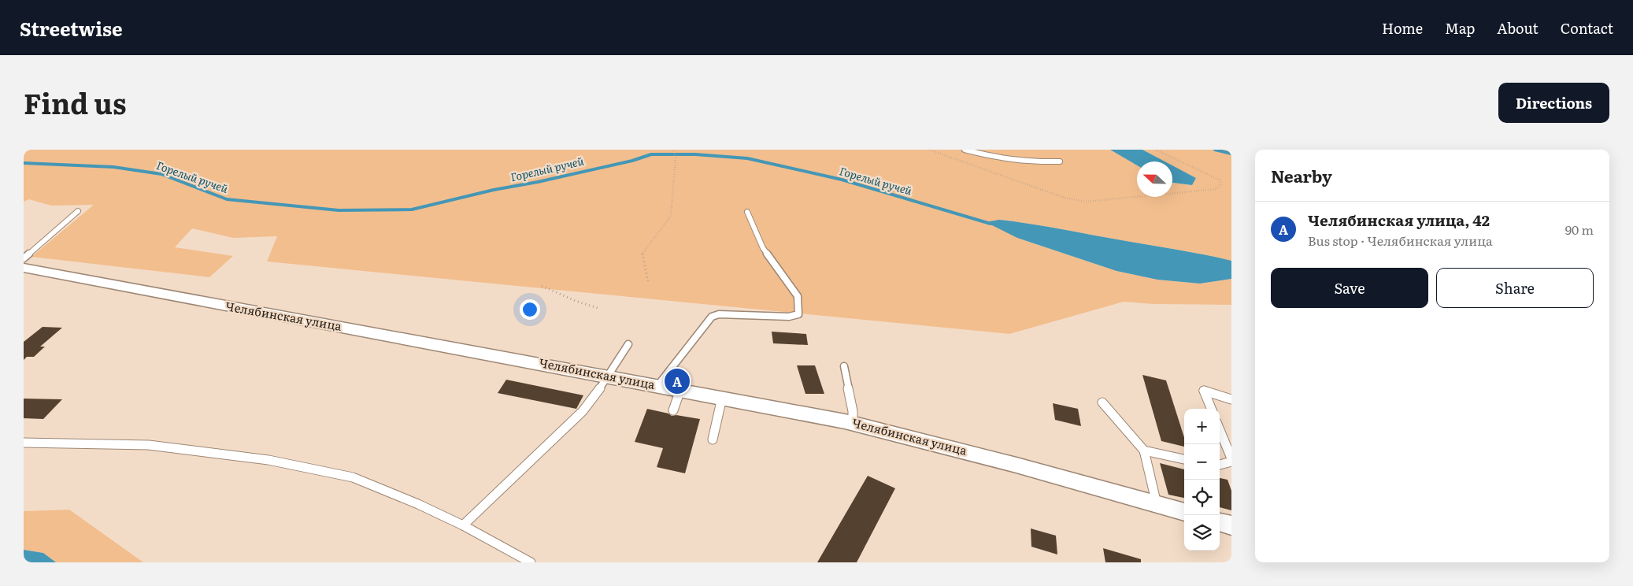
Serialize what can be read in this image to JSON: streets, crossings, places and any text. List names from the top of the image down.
{
  "streets": {
    "street": ["Челябинская улица"]
  },
  "water": ["Горелый ручей"],
  "north": "left",
  "page": {
    "header": "Streetwise",
    "nav": [
      "Home",
      "Map",
      "About",
      "Contact"
    ],
    "title": "Find us",
    "buttons": [
      "Directions",
      ["Save", "Share"]
    ],
    "heading": "Nearby",
    "list": [
      {
        "mark": "A",
        "name": "Челябинская улица, 42",
        "note": "Bus stop · Челябинская улица",
        "value": "90 m"
      }
    ],
    "pins": "A",
    "map_buttons": ["+", "−"]
  }
}
